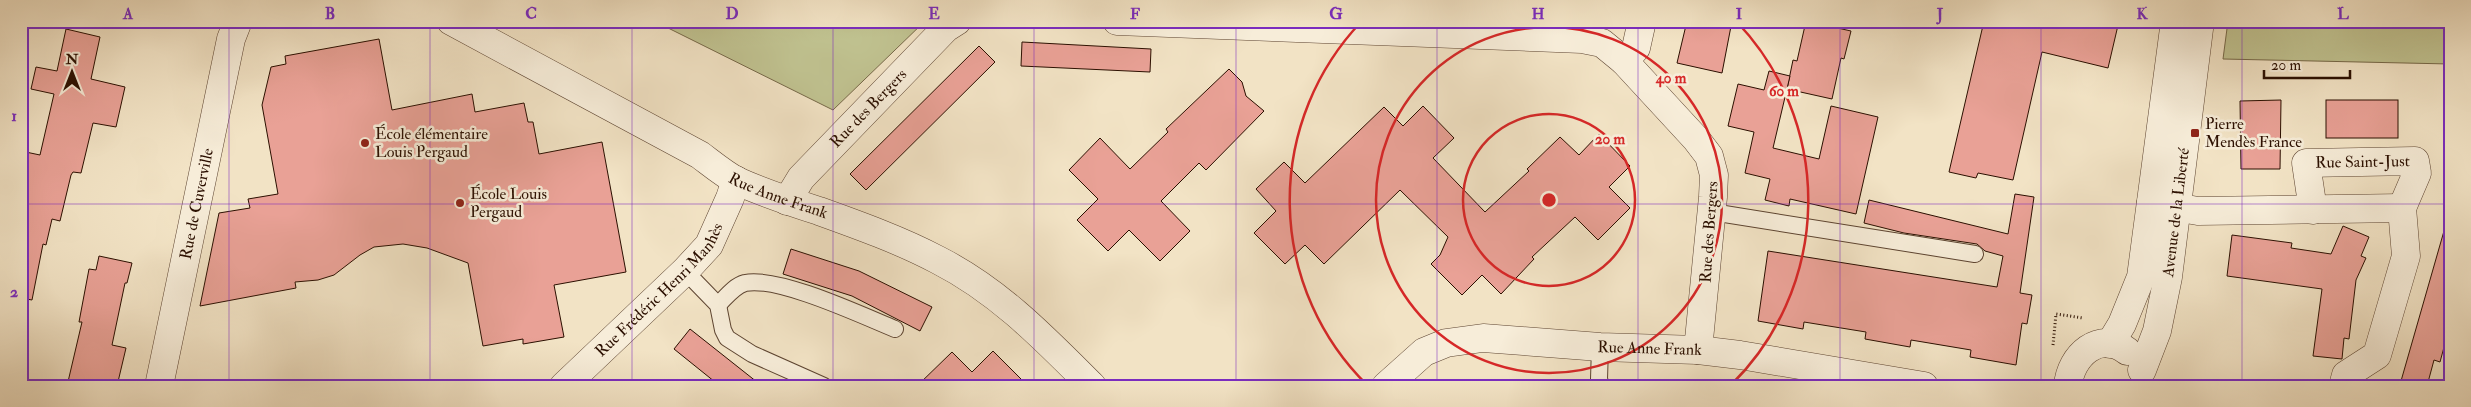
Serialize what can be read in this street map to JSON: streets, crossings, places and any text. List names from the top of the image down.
{
  "streets": {
    "street": [
      "Rue des Bergers",
      "Rue Saint-Just",
      "Rue Anne Frank",
      "Rue de Cuverville",
      "Avenue de la Liberté",
      "Rue Frédéric Henri Manhès"
    ]
  },
  "crossings": [
    ["Rue des Bergers", "Rue Anne Frank"],
    ["Rue Anne Frank", "Rue Frédéric Henri Manhès"]
  ],
  "places": {
    "transit": ["Pierre Mendès France"],
    "other": ["École élémentaire Louis Pergaud", "École Louis Pergaud"]
  },
  "scale_bar": "20 m",
  "north": "top",
  "grid": {
    "columns": [
      "A",
      "B",
      "C",
      "D",
      "E",
      "F",
      "G",
      "H",
      "I",
      "J",
      "K",
      "L"
    ],
    "rows": ["1", "2"]
  },
  "rings": ["40 m", "60 m", "20 m"]
}
